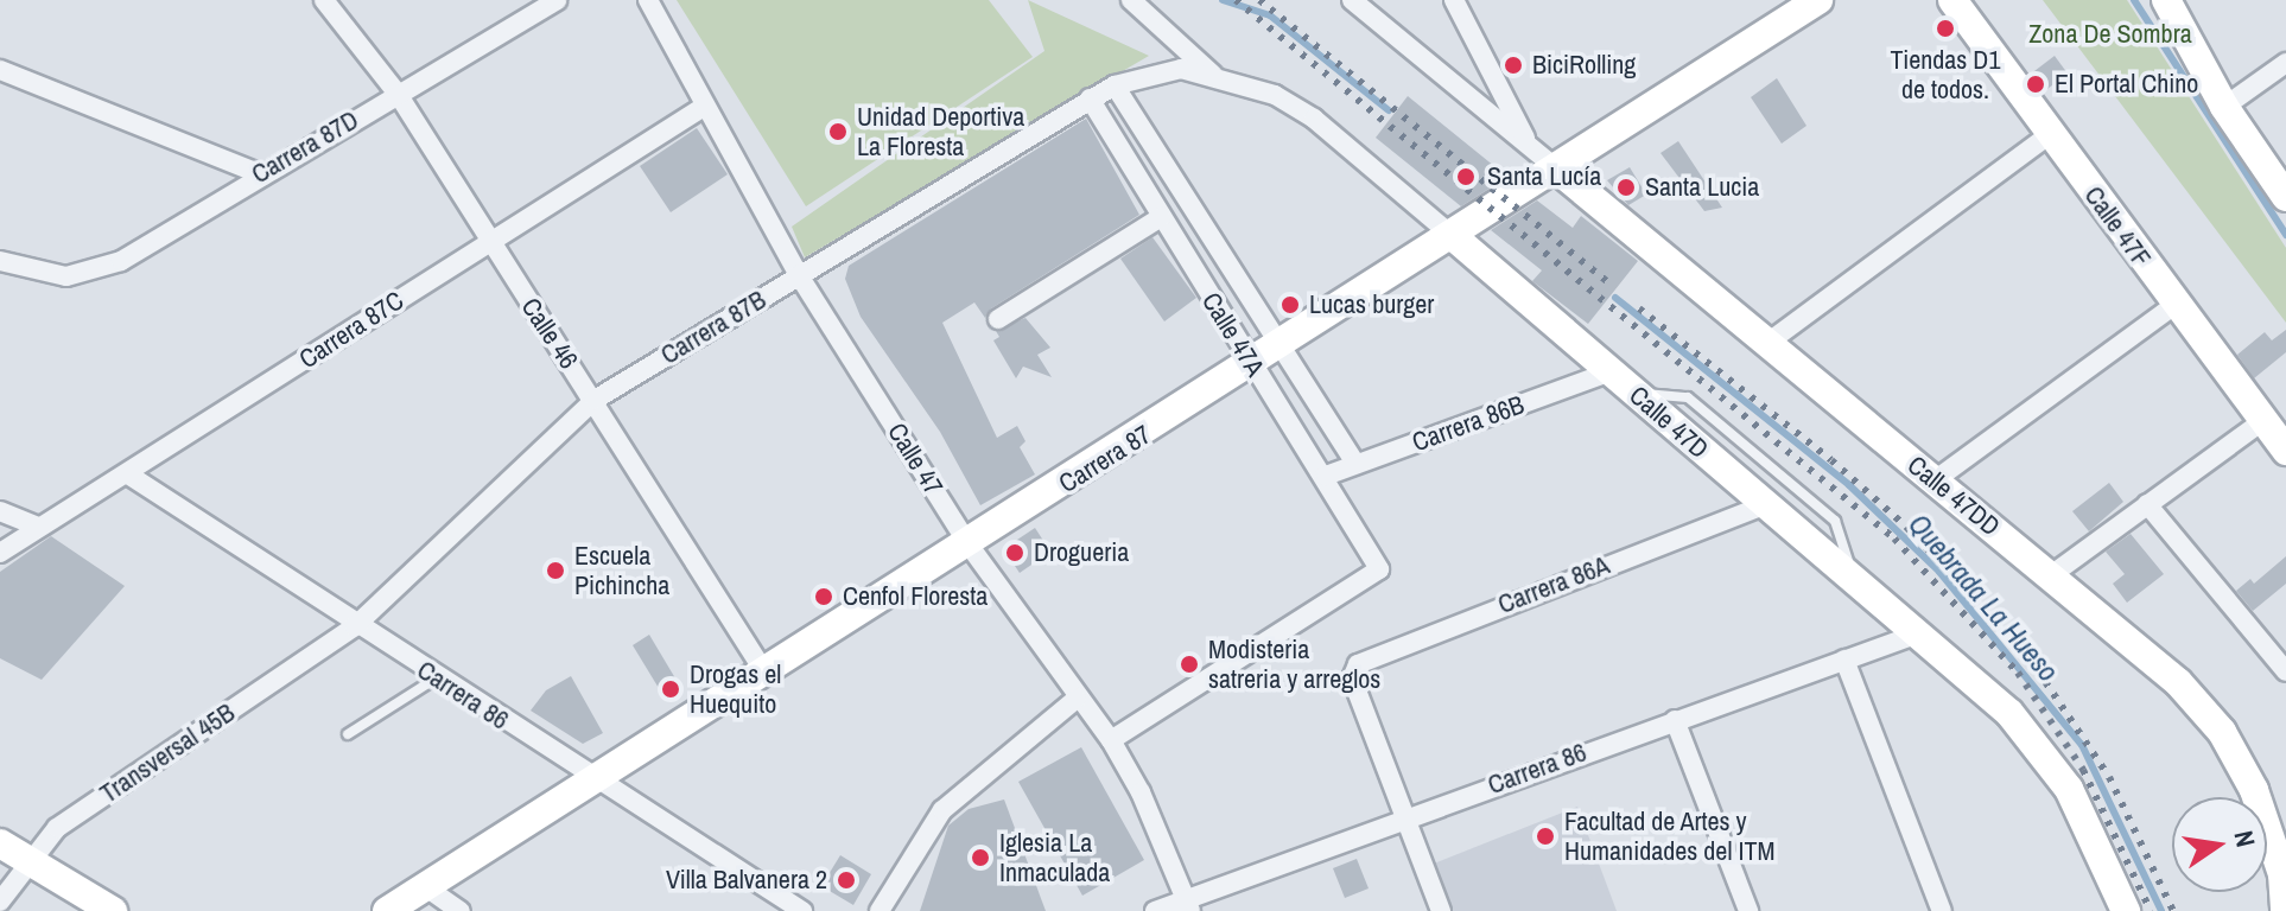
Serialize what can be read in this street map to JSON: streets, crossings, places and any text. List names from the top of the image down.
{
  "streets": {
    "street": [
      "Carrera 87D",
      "Calle 47F",
      "Carrera 87B",
      "Carrera 87C",
      "Calle 46",
      "Calle 47A",
      "Calle 47D",
      "Carrera 86B",
      "Calle 47",
      "Carrera 87",
      "Calle 47DD",
      "Carrera 86A",
      "Carrera 86",
      "Transversal 45B"
    ]
  },
  "crossings": [
    ["Carrera 87D", "Calle 46"],
    ["Carrera 87B", "Calle 46"],
    ["Carrera 87B", "Calle 47A"],
    ["Carrera 87B", "Calle 47D"],
    ["Carrera 87B", "Calle 47"],
    ["Carrera 87B", "Carrera 86"],
    ["Carrera 87B", "Transversal 45B"],
    ["Carrera 87C", "Calle 46"],
    ["Carrera 87C", "Calle 47"],
    ["Carrera 87C", "Carrera 86"],
    ["Calle 46", "Carrera 87"],
    ["Calle 47A", "Calle 47D"],
    ["Calle 47A", "Carrera 86B"],
    ["Calle 47A", "Calle 47"],
    ["Calle 47A", "Carrera 87"],
    ["Calle 47D", "Carrera 86B"],
    ["Calle 47D", "Carrera 87"],
    ["Calle 47D", "Carrera 86A"],
    ["Calle 47D", "Carrera 86"],
    ["Calle 47", "Carrera 87"],
    ["Calle 47", "Carrera 86"],
    ["Carrera 87", "Calle 47DD"],
    ["Carrera 87", "Carrera 86"],
    ["Carrera 86A", "Carrera 86"],
    ["Carrera 86", "Transversal 45B"]
  ],
  "water": ["Quebrada La Hueso"],
  "parks": ["Zona De Sombra"],
  "places": [
    "Tiendas D1 de todos.",
    "BiciRolling",
    "El Portal Chino",
    "Unidad Deportiva La Floresta",
    "Santa Lucía",
    "Santa Lucia",
    "Lucas burger",
    "Drogueria",
    "Escuela Pichincha",
    "Cenfol Floresta",
    "Modisteria satreria y arreglos",
    "Drogas el Huequito",
    "Facultad de Artes y Humanidades del ITM",
    "Iglesia La Inmaculada",
    "Villa Balvanera 2"
  ],
  "north": "right"
}
